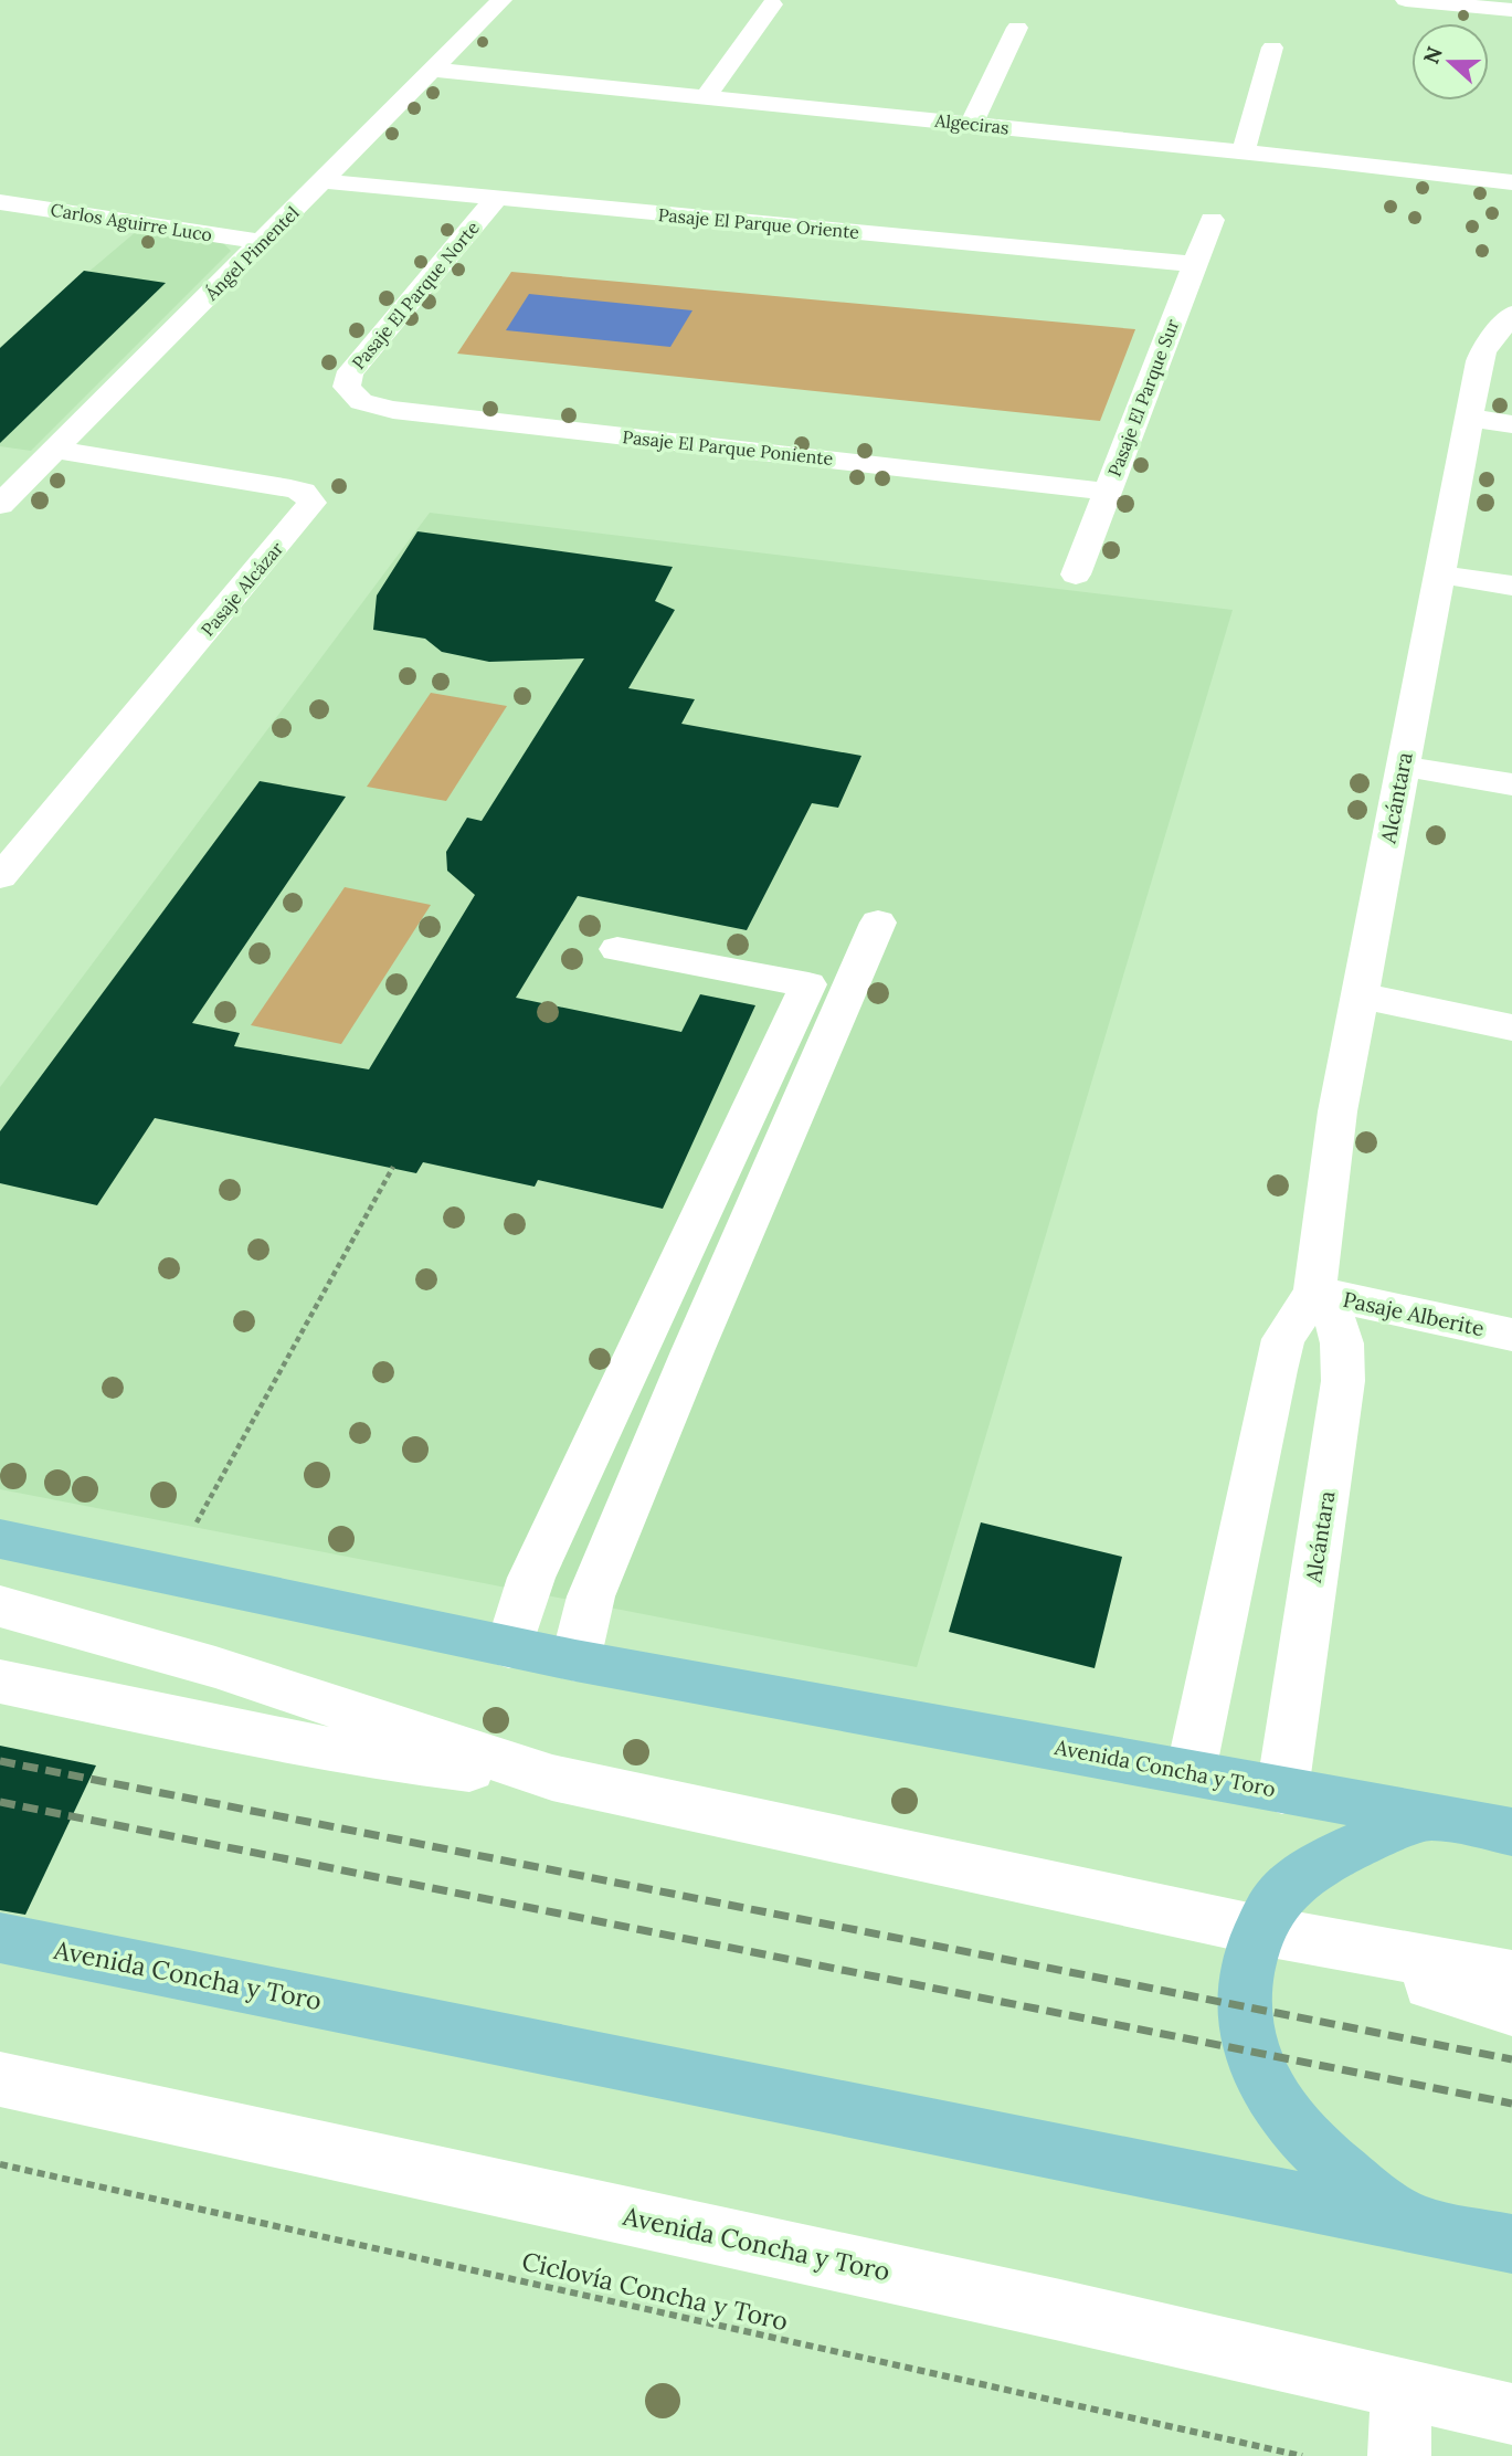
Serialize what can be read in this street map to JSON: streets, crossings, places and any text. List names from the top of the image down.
{
  "streets": {
    "main road": ["Avenida Concha y Toro"],
    "street": [
      "Algeciras",
      "Carlos Aguirre Luco",
      "Pasaje El Parque Oriente",
      "Ángel Pimentel",
      "Pasaje El Parque Norte",
      "Pasaje El Parque Sur",
      "Pasaje El Parque Poniente",
      "Pasaje Alcázar",
      "Alcántara",
      "Pasaje Alberite"
    ],
    "path": ["Ciclovía Concha y Toro"]
  },
  "crossings": [
    ["Algeciras", "Ángel Pimentel"],
    ["Carlos Aguirre Luco", "Ángel Pimentel"],
    ["Pasaje El Parque Oriente", "Ángel Pimentel"],
    ["Pasaje El Parque Oriente", "Pasaje El Parque Norte"],
    ["Pasaje El Parque Oriente", "Pasaje El Parque Sur"],
    ["Ángel Pimentel", "Pasaje Alcázar"],
    ["Pasaje El Parque Norte", "Pasaje El Parque Poniente"],
    ["Pasaje El Parque Sur", "Pasaje El Parque Poniente"],
    ["Alcántara", "Pasaje Alberite"],
    ["Alcántara", "Avenida Concha y Toro"]
  ],
  "north": "left"
}
